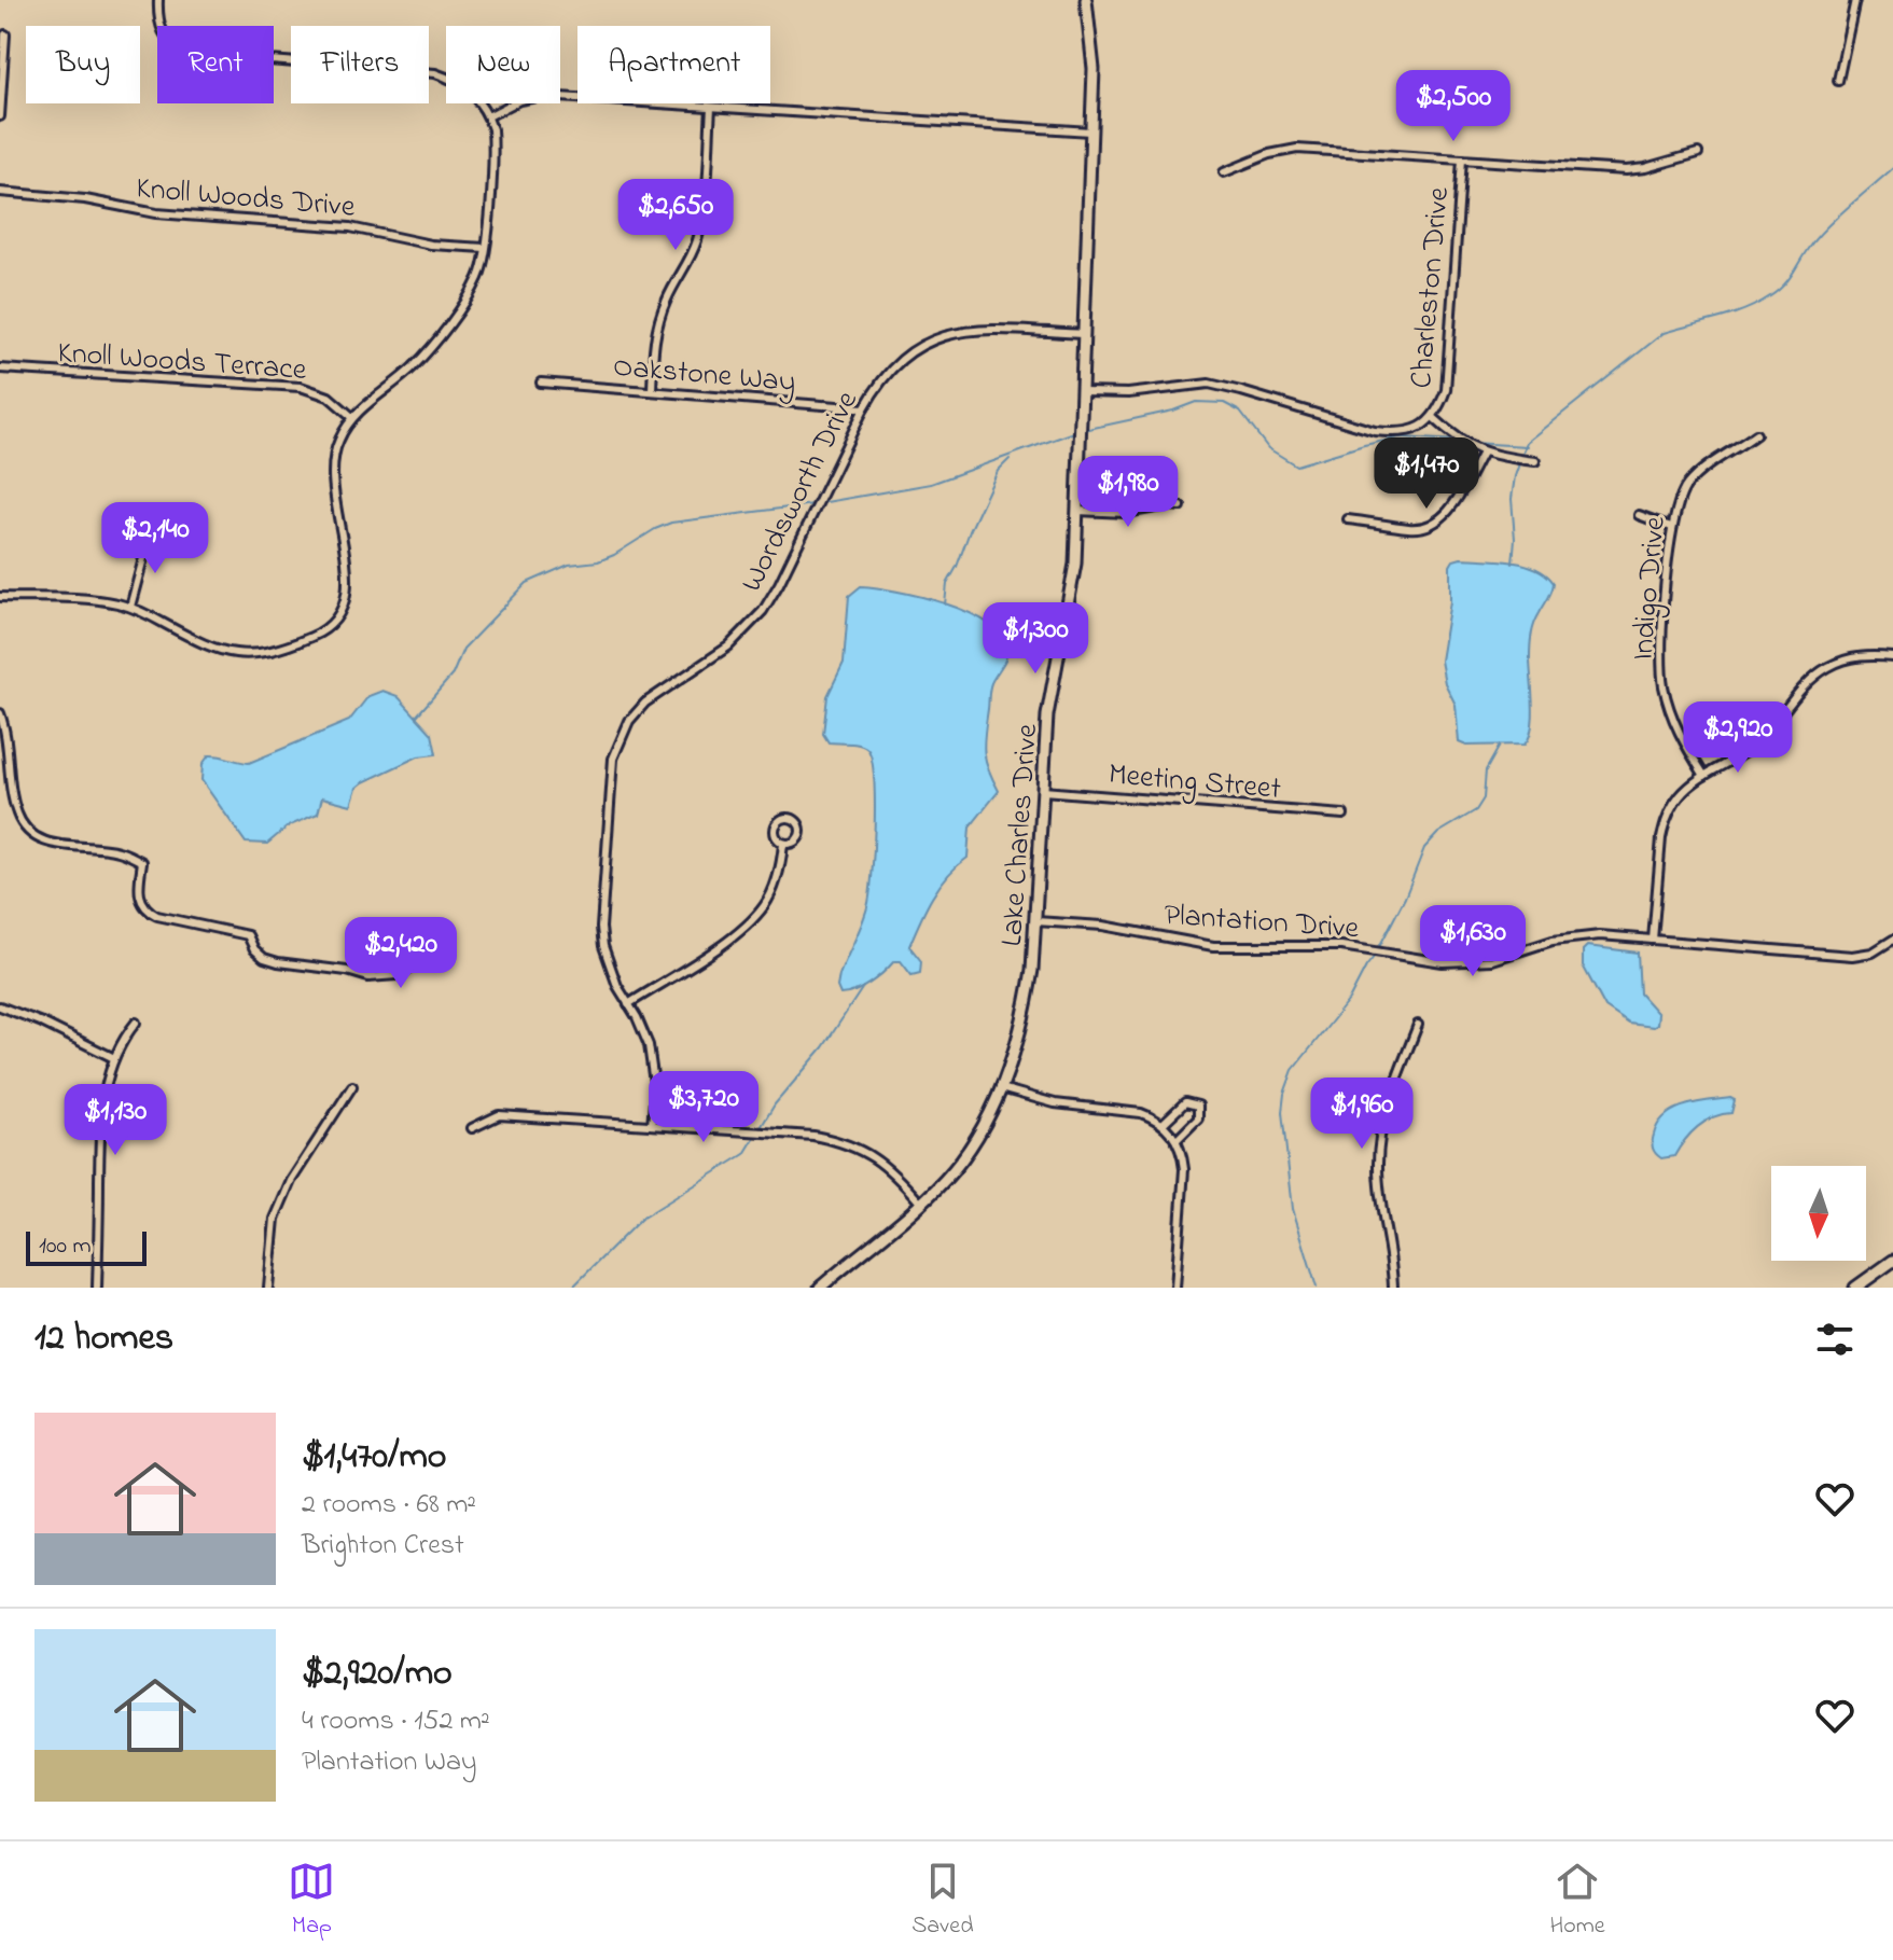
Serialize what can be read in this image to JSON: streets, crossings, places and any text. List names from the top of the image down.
{
  "streets": {
    "street": [
      "Knoll Woods Drive",
      "Charleston Drive",
      "Knoll Woods Terrace",
      "Oakstone Way",
      "Wordsworth Drive",
      "Indigo Drive",
      "Meeting Street",
      "Lake Charles Drive",
      "Plantation Drive"
    ]
  },
  "crossings": [
    ["Charleston Drive", "Lake Charles Drive"],
    ["Oakstone Way", "Wordsworth Drive"],
    ["Wordsworth Drive", "Lake Charles Drive"],
    ["Meeting Street", "Lake Charles Drive"],
    ["Lake Charles Drive", "Plantation Drive"]
  ],
  "scale_bar": "100 m",
  "north": "bottom",
  "page": {
    "chip": [
      "Buy",
      "Rent",
      "Filters",
      "New",
      "Apartment"
    ],
    "price": [
      "$2,500",
      "$2,650",
      "$1,470",
      "$1,980",
      "$2,140",
      "$1,300",
      "$2,920",
      "$1,630",
      "$2,420",
      "$3,720",
      "$1,960",
      "$1,130"
    ],
    "scale": "100 m",
    "heading": "12 homes",
    "list": [
      {
        "name": "$1,470/mo",
        "note": "2 rooms · 68 m² · Brighton Crest"
      },
      {
        "name": "$2,920/mo",
        "note": "4 rooms · 152 m² · Plantation Way"
      }
    ],
    "tabs": ["Map", "Saved", "Home"]
  }
}
